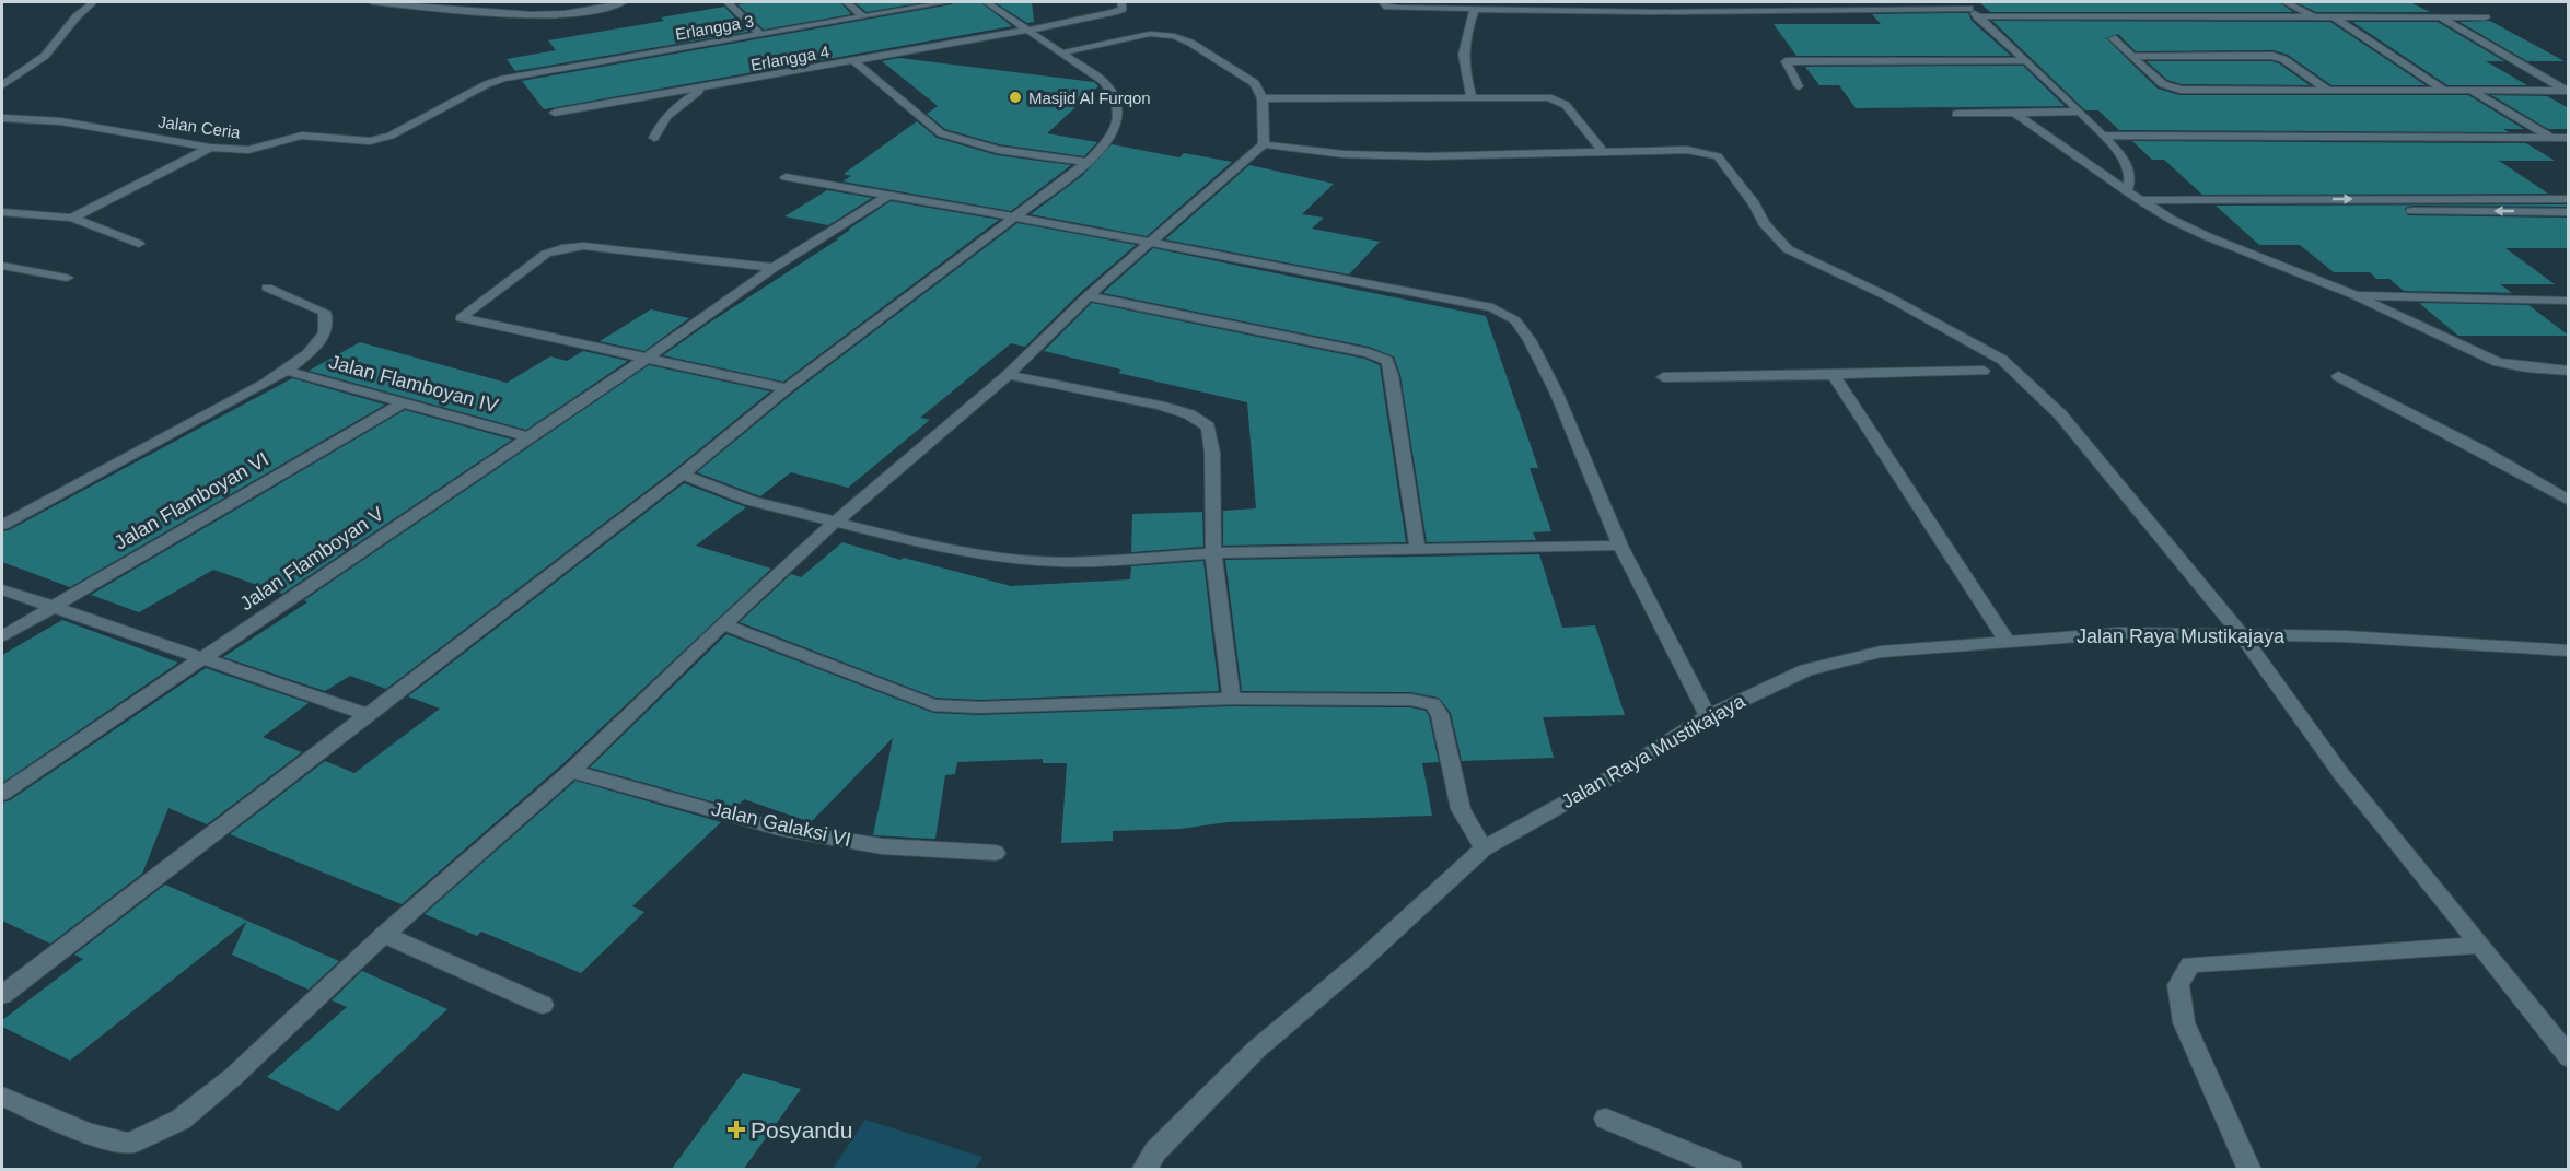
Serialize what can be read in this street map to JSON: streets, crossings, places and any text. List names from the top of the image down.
{
  "streets": {
    "street": [
      "Erlangga 3",
      "Erlangga 4",
      "Jalan Ceria",
      "Jalan Flamboyan IV",
      "Jalan Flamboyan VI",
      "Jalan Flamboyan V",
      "Jalan Raya Mustikajaya",
      "Jalan Galaksi VI"
    ]
  },
  "crossings": [
    ["Erlangga 3", "Jalan Ceria"],
    ["Jalan Flamboyan IV", "Jalan Flamboyan VI"],
    ["Jalan Flamboyan IV", "Jalan Flamboyan V"]
  ],
  "places": {
    "other": ["Masjid Al Furqon"],
    "health": ["Posyandu"]
  }
}
